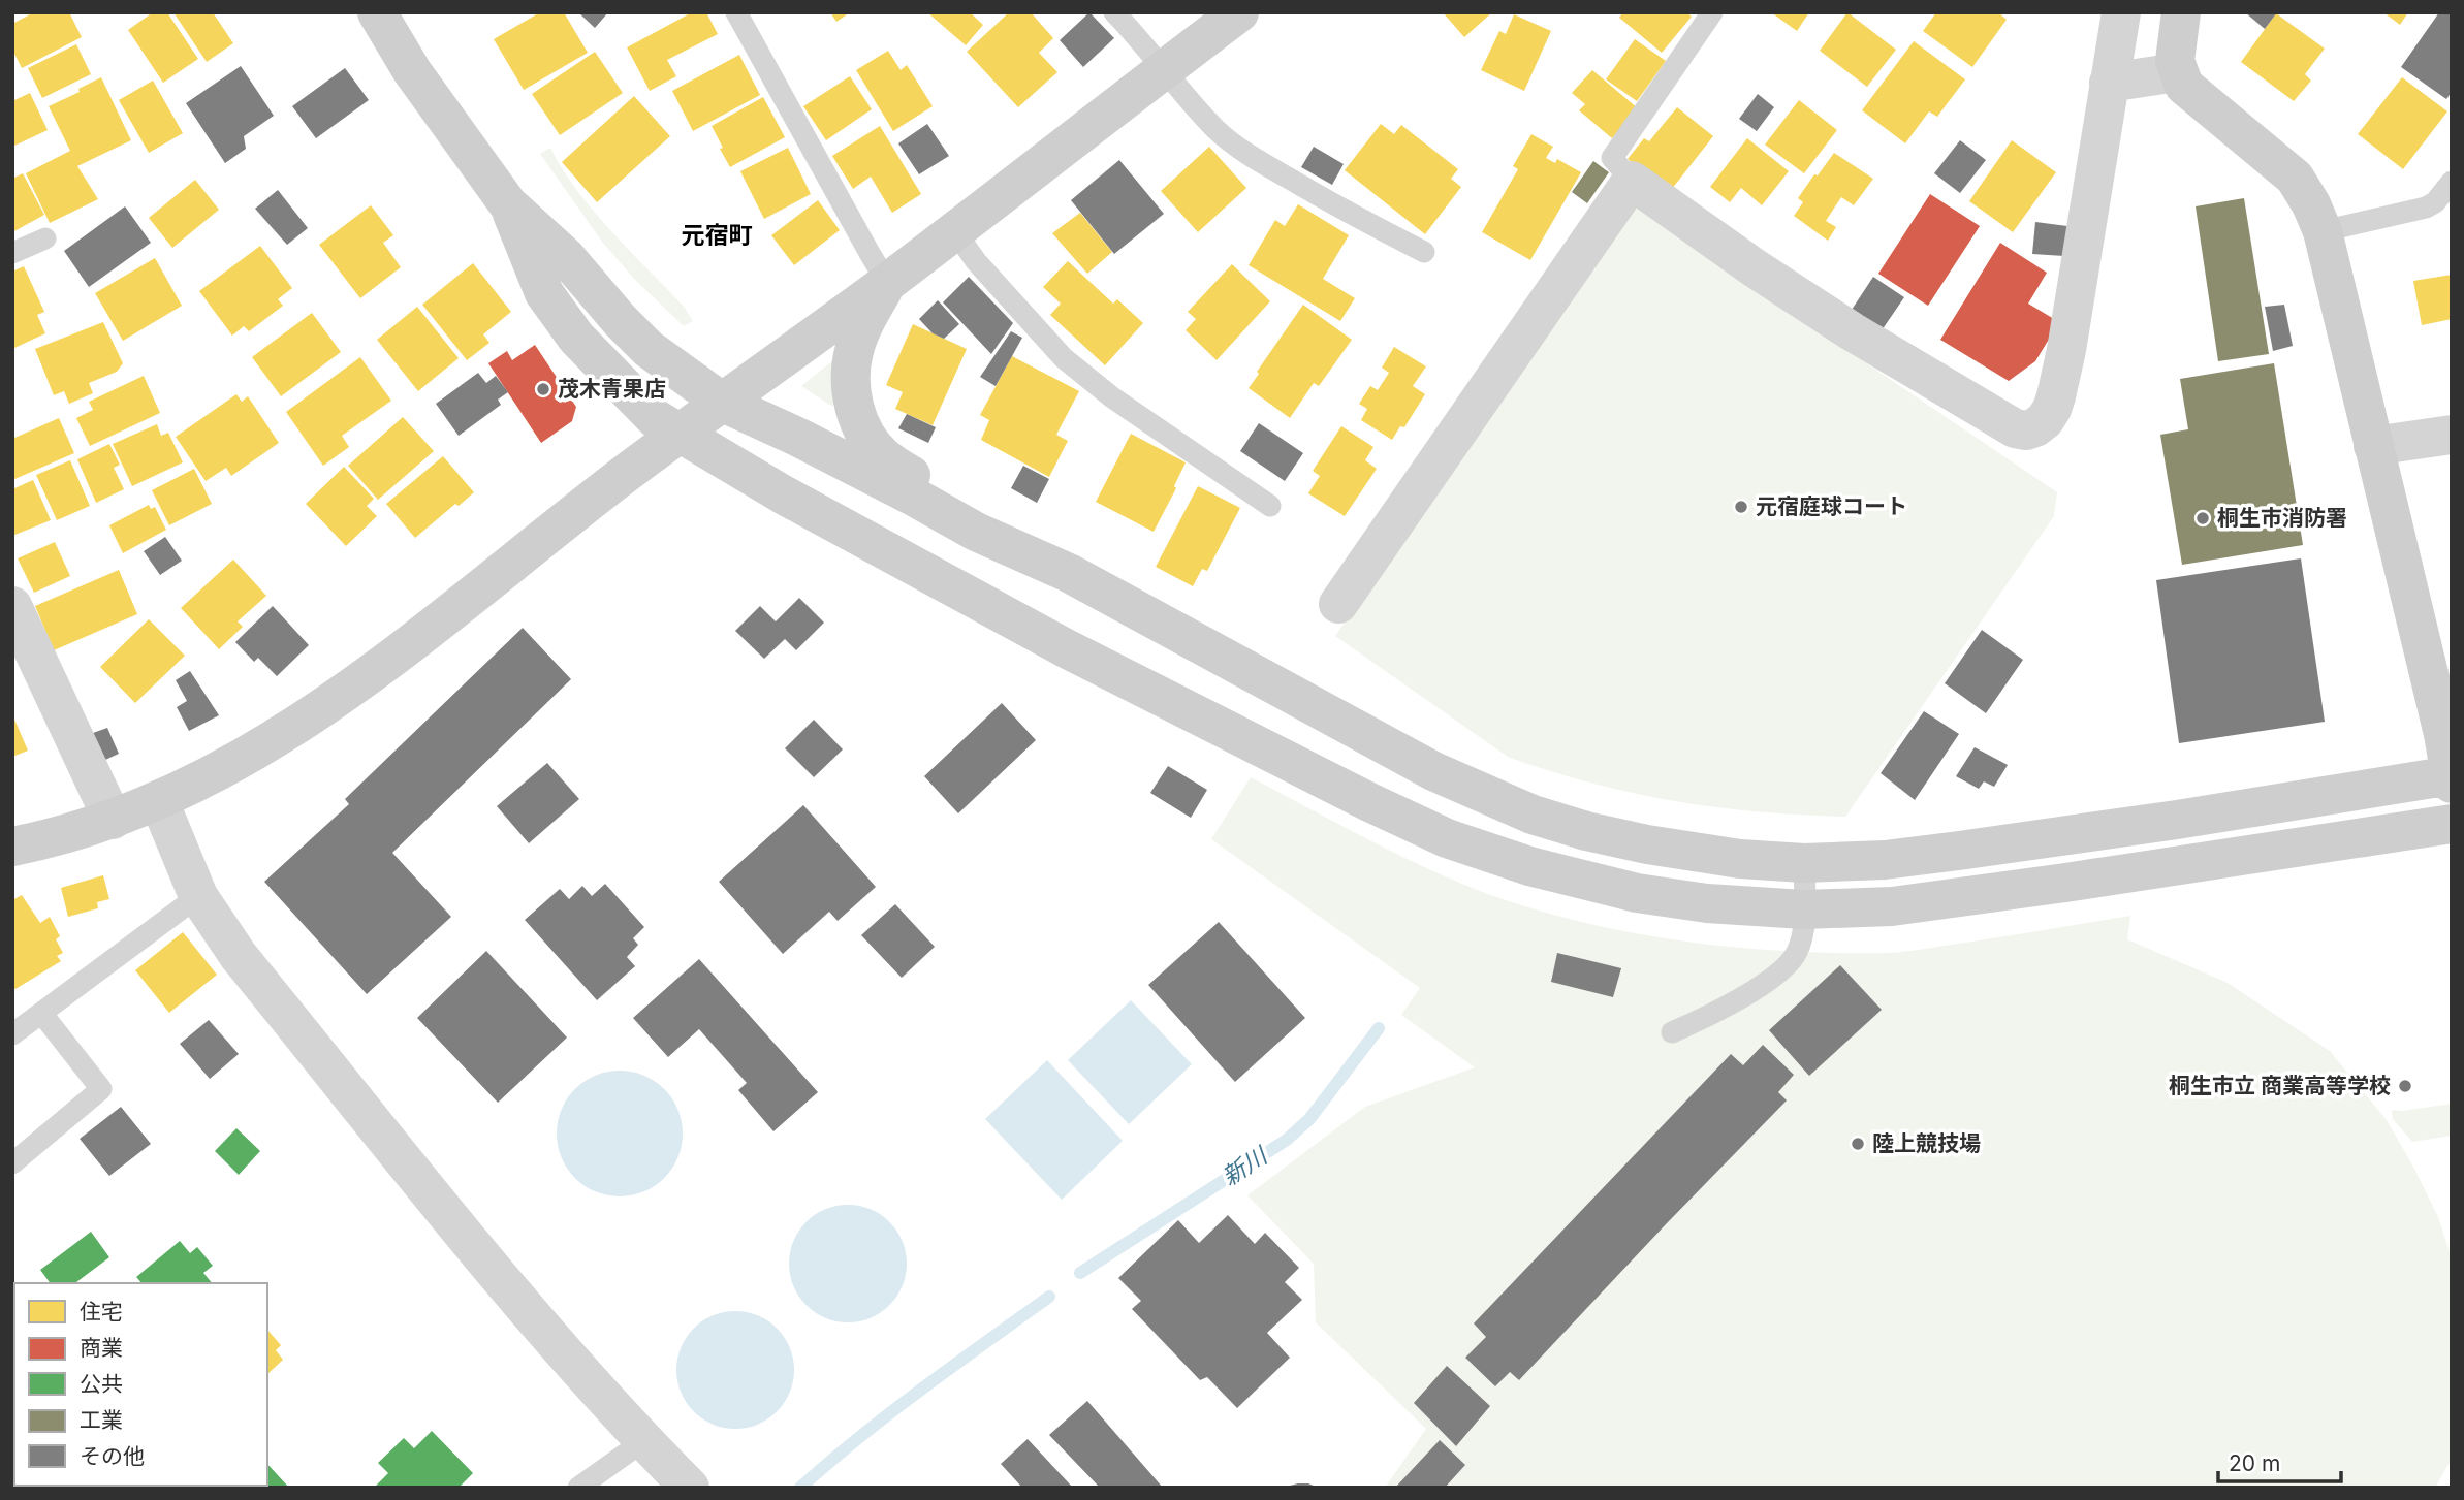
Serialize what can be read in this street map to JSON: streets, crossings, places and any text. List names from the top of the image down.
{
  "districts": ["元宿町"],
  "water": ["新川"],
  "places": [
    "茂木青果店",
    "元宿庭球コート",
    "桐生市消防署",
    "桐生市立 商業高等学校",
    "陸上競技場"
  ],
  "legend": [
    "住宅",
    "商業",
    "公共",
    "工業",
    "その他"
  ],
  "scale_bar": "20 m"
}
